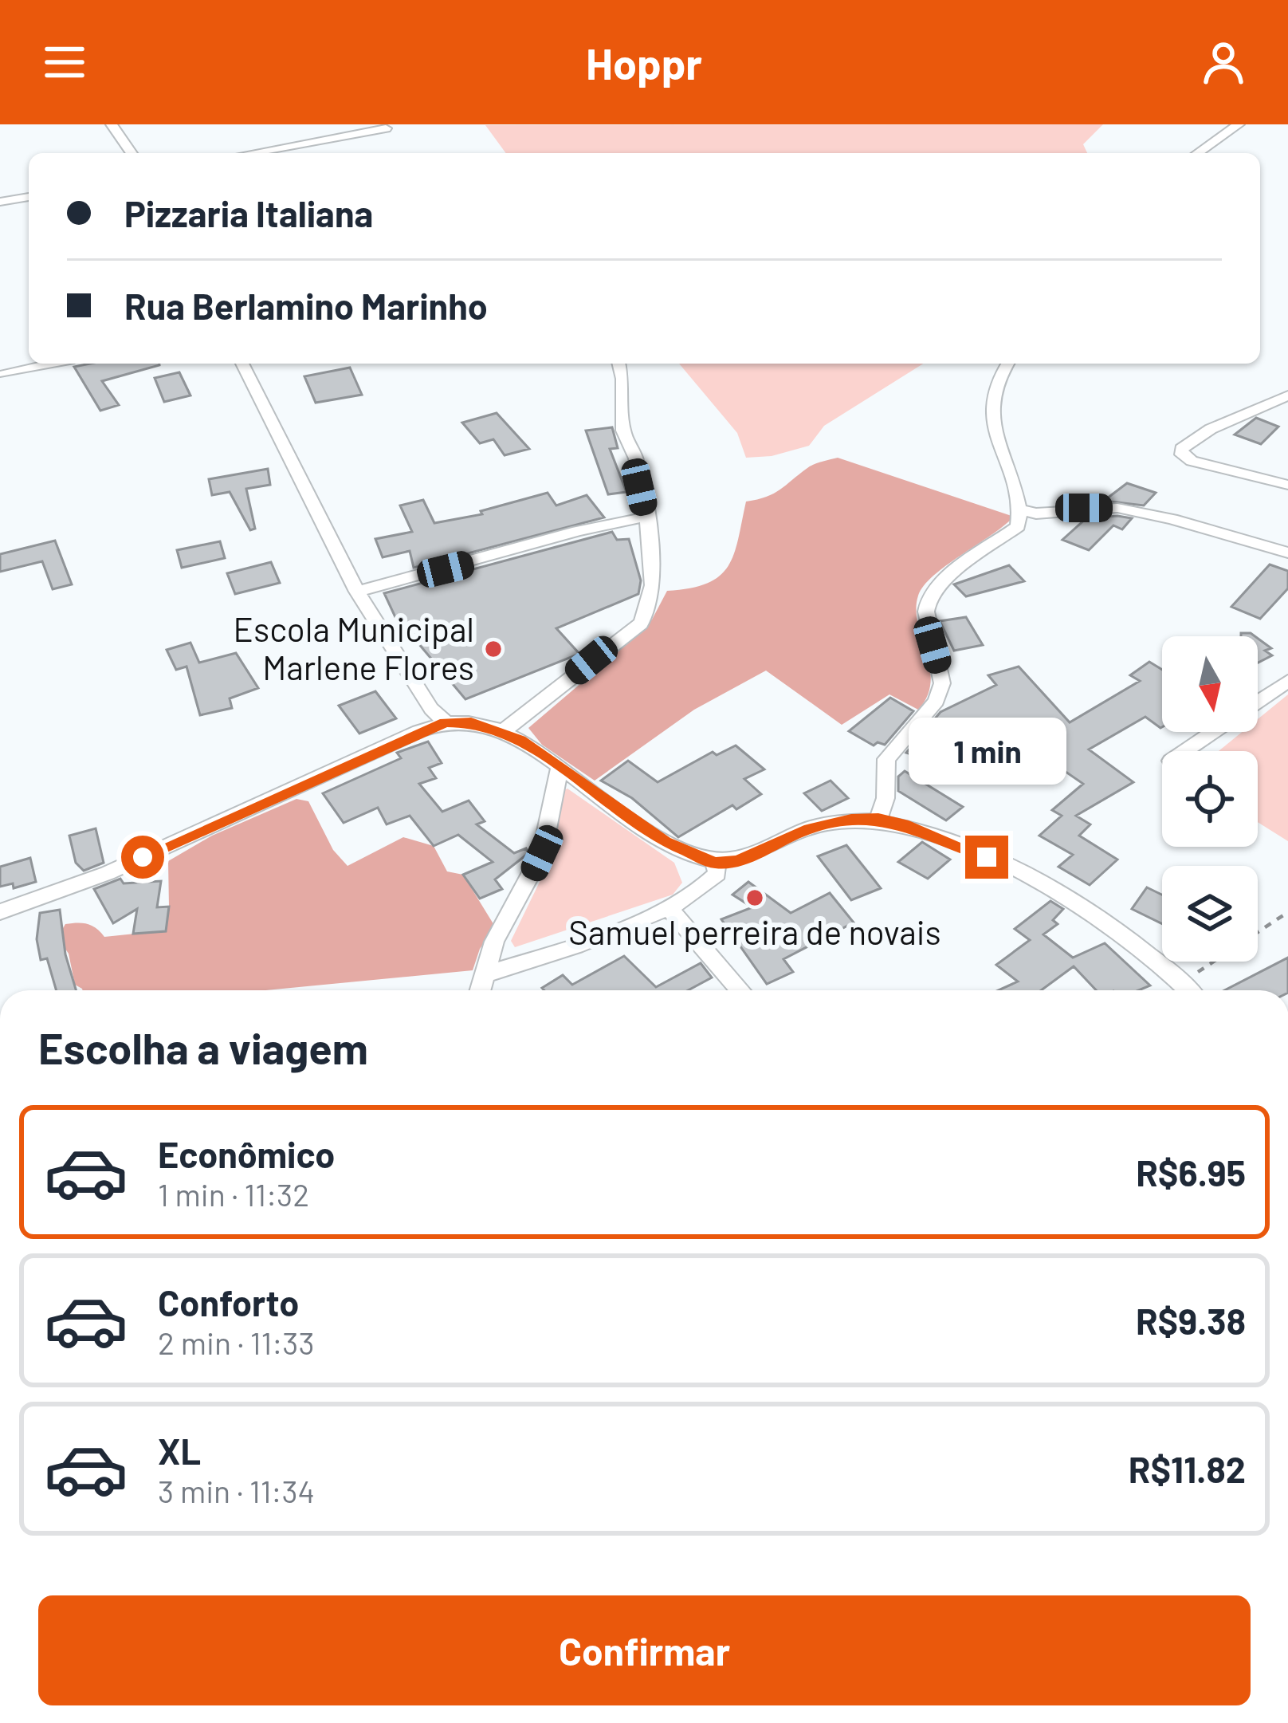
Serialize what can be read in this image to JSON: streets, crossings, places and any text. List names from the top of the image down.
{
  "places": ["Escola Municipal Marlene Flores", "Samuel perreira de novais"],
  "north": "bottom",
  "page": {
    "header": "Hoppr",
    "banner": ["Pizzaria Italiana", "Rua Berlamino Marinho"],
    "bubble": "1 min",
    "heading": "Escolha a viagem",
    "list": [
      {
        "name": "Econômico",
        "note": "1 min · 11:32",
        "value": "R$6.95"
      },
      {
        "name": "Conforto",
        "note": "2 min · 11:33",
        "value": "R$9.38"
      },
      {
        "name": "XL",
        "note": "3 min · 11:34",
        "value": "R$11.82"
      }
    ],
    "buttons": "Confirmar"
  }
}
